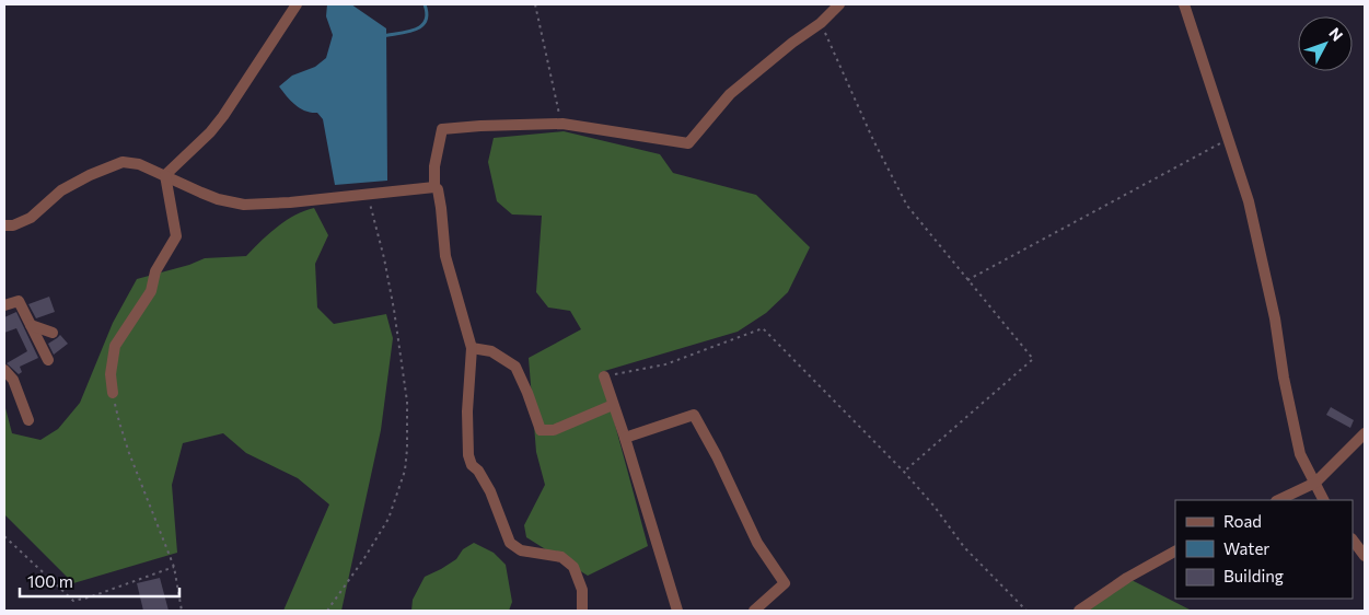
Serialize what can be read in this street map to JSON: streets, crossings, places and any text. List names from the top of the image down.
{
  "legend": ["Road", "Water", "Building"],
  "scale_bar": "100 m",
  "north": "top right"
}
